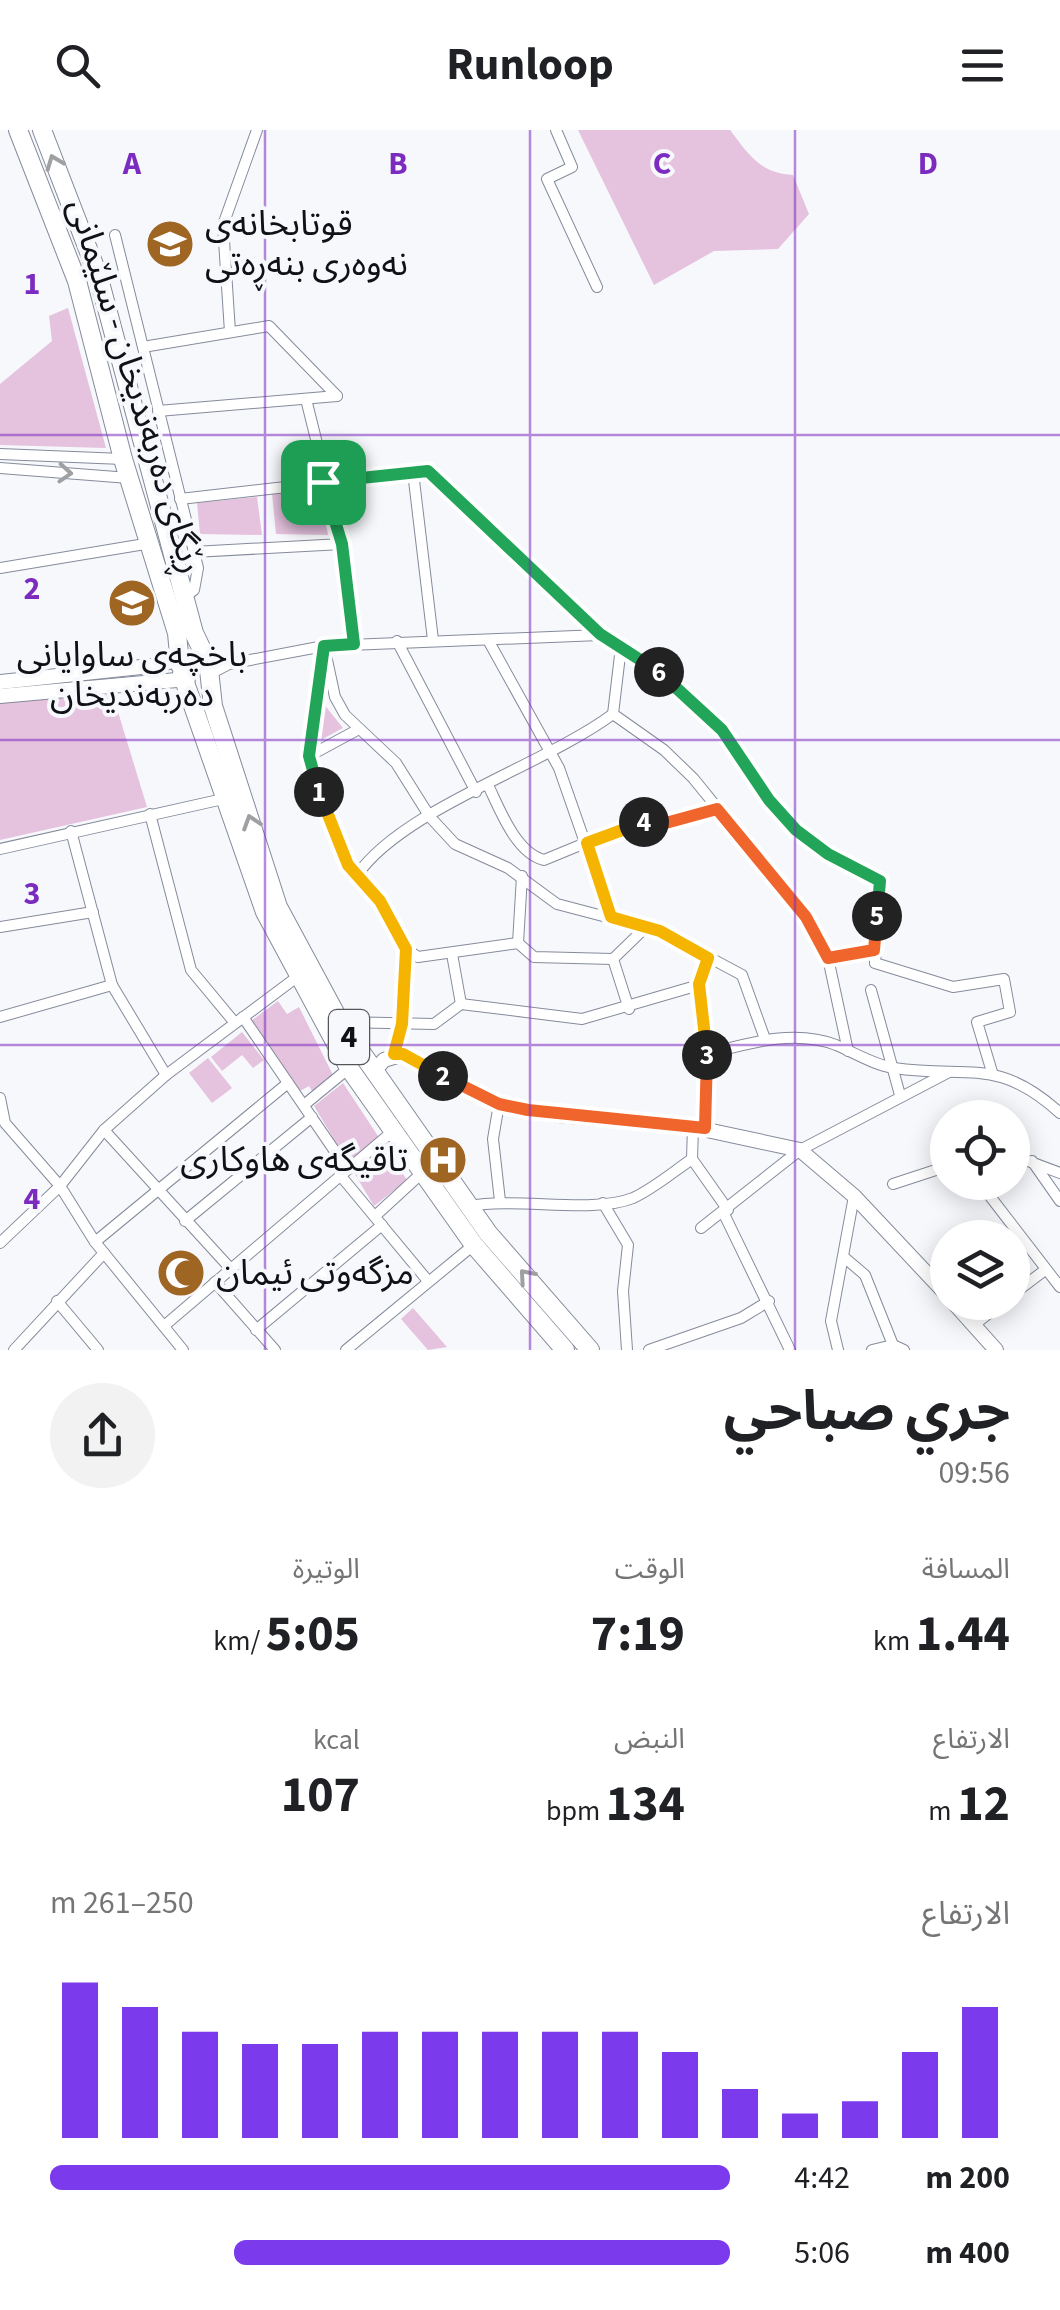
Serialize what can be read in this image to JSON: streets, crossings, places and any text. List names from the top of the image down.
{
  "streets": {
    "highway": ["ڕێگای دەربەندیخان - سلێمانی", "4"]
  },
  "crossings": [
    ["ڕێگای دەربەندیخان - سلێمانی", "4"]
  ],
  "places": {
    "school or university": ["قوتابخانەی نەوەری بنەڕەتی", "باخچەی ساوایانی دەربەندیخان"],
    "hospital": ["تاقیگەی هاوکاری"],
    "mosque": ["مزگەوتی ئیمان"]
  },
  "page": {
    "header": "Runloop",
    "pins": [
      "6",
      "1",
      "4",
      "5",
      "3",
      "2"
    ],
    "heading": ["جري صباحي", "09:56"],
    "stats": [
      ["المسافة", "1.44 km"],
      ["الوقت", "7:19"],
      ["الوتيرة", "5:05 /km"],
      ["الارتفاع", "12 m"],
      ["النبض", "134 bpm"],
      ["kcal", "107"]
    ],
    "chart": ["الارتفاع", "250–261 m"],
    "list": [
      {
        "name": "200 m",
        "note": "4:42"
      },
      {
        "name": "400 m",
        "note": "5:06"
      }
    ]
  },
  "grid": {
    "columns": [
      "A",
      "B",
      "C",
      "D"
    ],
    "rows": [
      "1",
      "2",
      "3",
      "4"
    ]
  }
}
